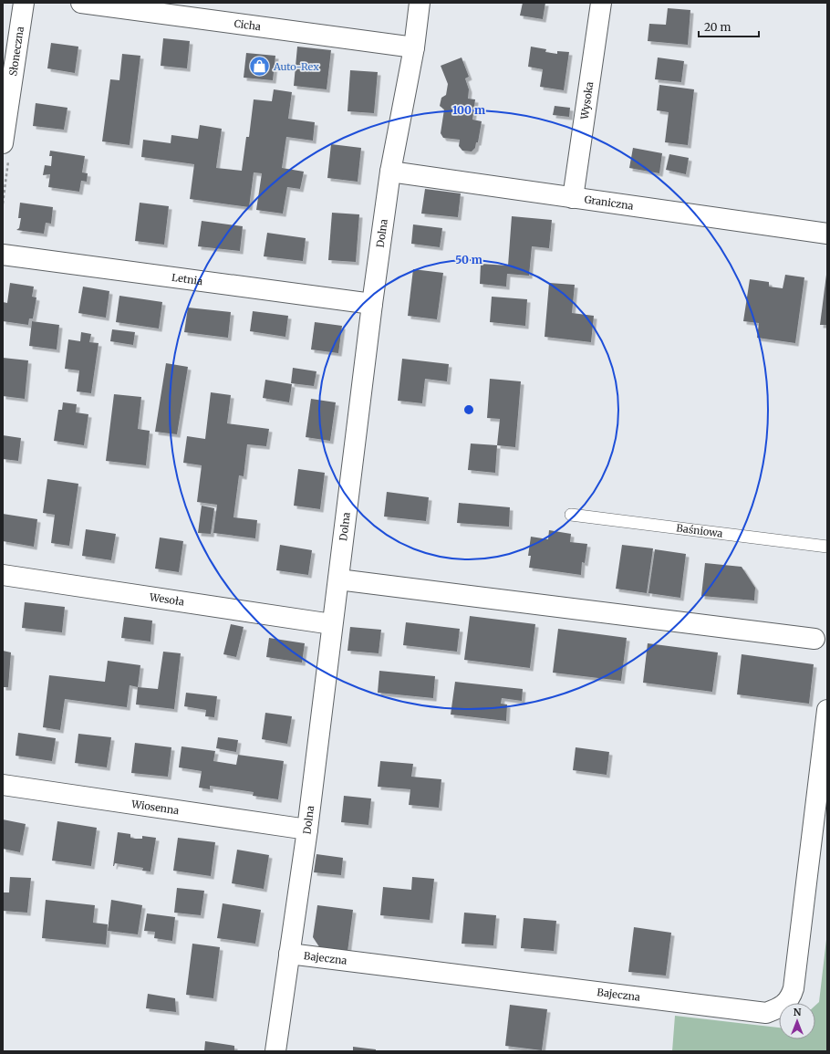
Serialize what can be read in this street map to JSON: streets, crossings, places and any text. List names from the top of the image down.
{
  "streets": {
    "street": [
      "Cicha",
      "Słoneczna",
      "Wysoka",
      "Graniczna",
      "Dolna",
      "Letnia",
      "Wesoła",
      "Wiosenna",
      "Bajeczna"
    ],
    "lane": ["Baśniowa"]
  },
  "crossings": [
    ["Cicha", "Dolna"],
    ["Wysoka", "Graniczna"],
    ["Graniczna", "Dolna"],
    ["Dolna", "Letnia"],
    ["Dolna", "Wesoła"],
    ["Dolna", "Wiosenna"],
    ["Dolna", "Bajeczna"]
  ],
  "places": {
    "shop": ["Auto-Rex"]
  },
  "scale_bar": "20 m",
  "north": "top",
  "rings": ["100 m", "50 m"]
}
